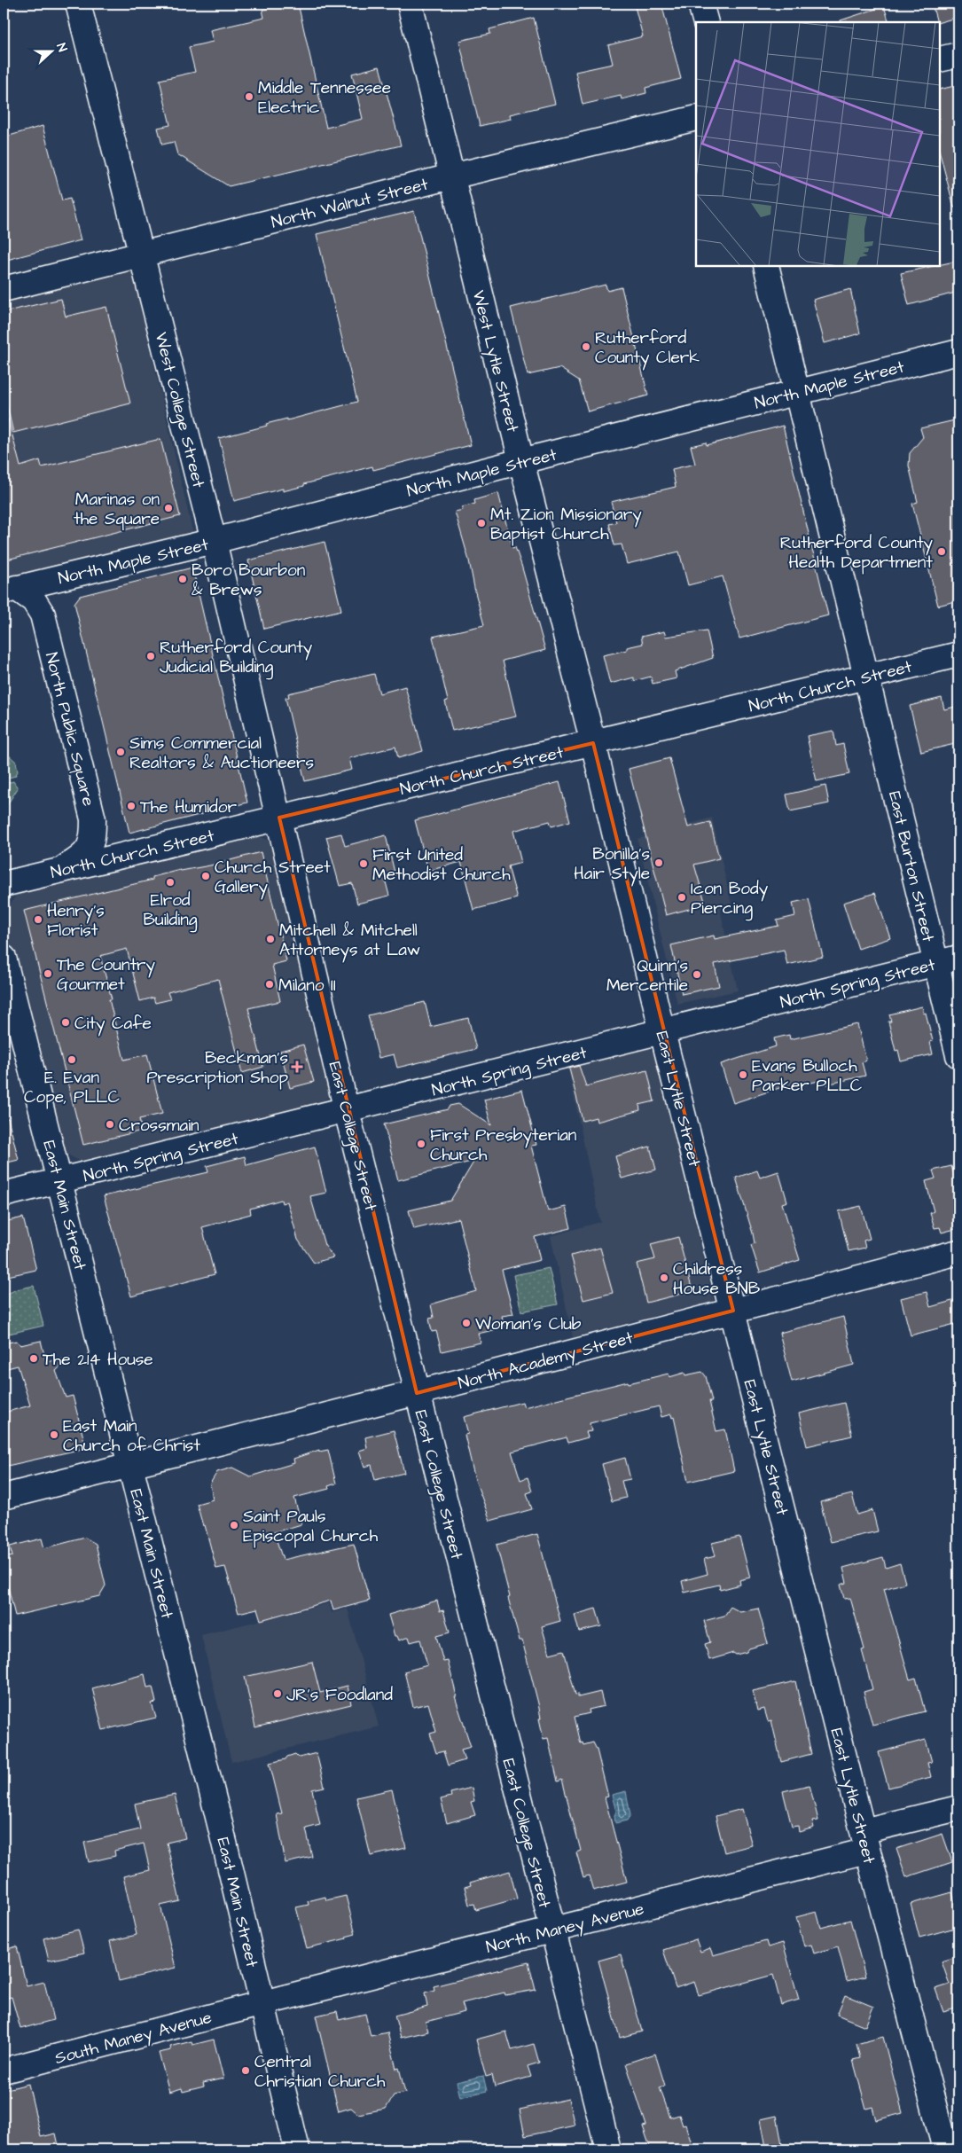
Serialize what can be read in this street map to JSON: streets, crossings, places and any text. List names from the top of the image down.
{
  "streets": {
    "street": [
      "North Walnut Street",
      "West Lytle Street",
      "North Maple Street",
      "West College Street",
      "North Church Street",
      "North Public Square",
      "East Burton Street",
      "North Spring Street",
      "East Lytle Street",
      "East College Street",
      "East Main Street",
      "North Academy Street",
      "North Maney Avenue",
      "South Maney Avenue"
    ]
  },
  "crossings": [
    ["North Walnut Street", "West Lytle Street"],
    ["North Walnut Street", "West College Street"],
    ["West Lytle Street", "North Maple Street"],
    ["West Lytle Street", "North Church Street"],
    ["West Lytle Street", "East Lytle Street"],
    ["North Maple Street", "West College Street"],
    ["North Maple Street", "North Public Square"],
    ["North Maple Street", "East Burton Street"],
    ["West College Street", "North Church Street"],
    ["West College Street", "East College Street"],
    ["North Church Street", "North Public Square"],
    ["North Church Street", "East Burton Street"],
    ["North Church Street", "East Lytle Street"],
    ["North Church Street", "East College Street"],
    ["East Burton Street", "North Spring Street"],
    ["North Spring Street", "East Lytle Street"],
    ["North Spring Street", "East College Street"],
    ["North Spring Street", "East Main Street"],
    ["East Lytle Street", "North Academy Street"],
    ["East Lytle Street", "North Maney Avenue"],
    ["East College Street", "North Academy Street"],
    ["East College Street", "North Maney Avenue"],
    ["East Main Street", "North Academy Street"],
    ["East Main Street", "North Maney Avenue"],
    ["East Main Street", "South Maney Avenue"],
    ["North Maney Avenue", "South Maney Avenue"]
  ],
  "places": {
    "other": [
      "Middle Tennessee Electric",
      "Rutherford County Clerk",
      "Marinas on the Square",
      "Mt. Zion Missionary Baptist Church",
      "Rutherford County Health Department",
      "Boro Bourbon & Brews",
      "Rutherford County Judicial Building",
      "Sims Commercial Realtors & Auctioneers",
      "The Humidor",
      "Bonilla's Hair Style",
      "First United Methodist Church",
      "Church Street Gallery",
      "Elrod Building",
      "Icon Body Piercing",
      "Henry's Florist",
      "Mitchell & Mitchell Attorneys at Law",
      "The Country Gourmet",
      "Quinn's Mercentile",
      "Milano II",
      "City Cafe",
      "E. Evan Cope, PLLC",
      "Evans Bulloch Parker PLLC",
      "Crossmain",
      "First Presbyterian Church",
      "Childress House BNB",
      "Woman's Club",
      "The 214 House",
      "East Main Church of Christ",
      "Saint Pauls Episcopal Church",
      "JR's Foodland",
      "Central Christian Church"
    ],
    "health": ["Beckman's Prescription Shop"]
  },
  "north": "right"
}
